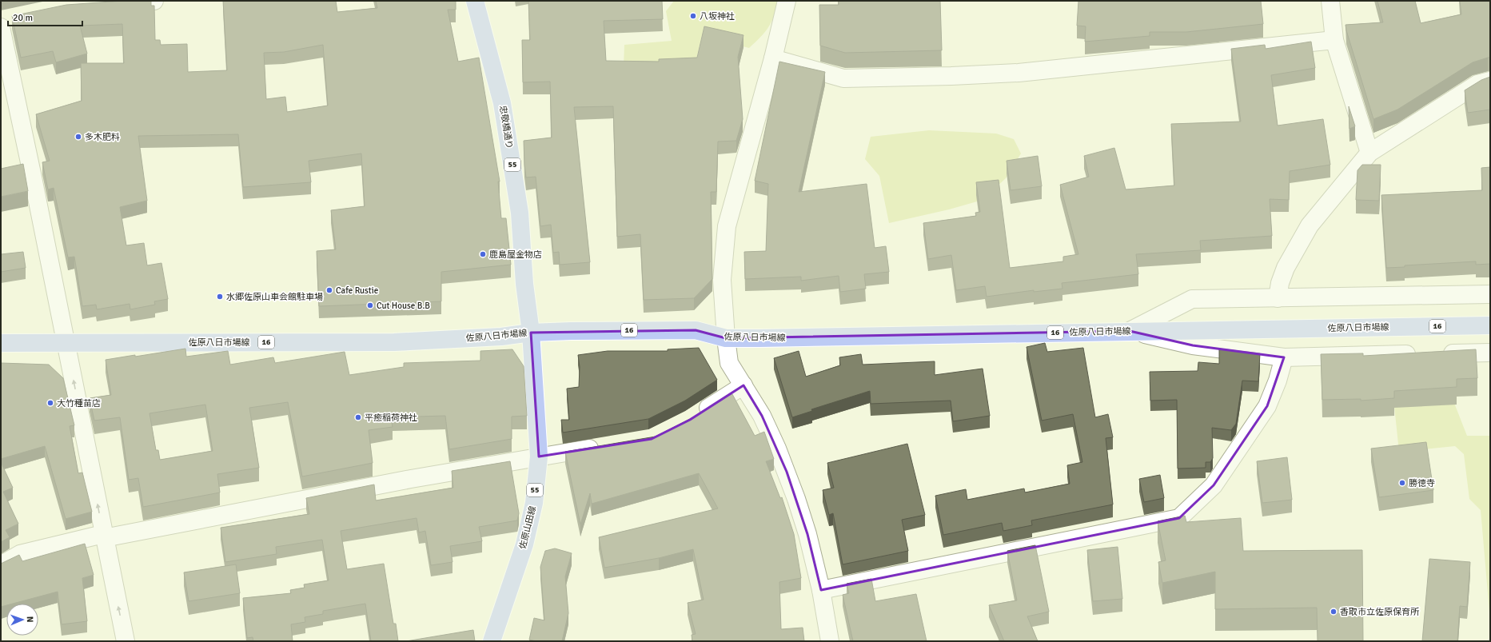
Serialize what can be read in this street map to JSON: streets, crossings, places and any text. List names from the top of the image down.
{
  "streets": {
    "main road": [
      "忠敬橋通り",
      "55",
      "16",
      "佐原八日市場線",
      "佐原山田線"
    ]
  },
  "crossings": [
    ["忠敬橋通り", "佐原八日市場線"],
    ["忠敬橋通り", "佐原山田線"],
    ["佐原八日市場線", "佐原山田線"]
  ],
  "places": [
    "八坂神社",
    "多木肥料",
    "鹿島屋金物店",
    "Cafe Rustie",
    "水郷佐原山車会館駐車場",
    "Cut House B.B",
    "大竹種苗店",
    "平癒稲荷神社",
    "勝徳寺",
    "香取市立佐原保育所"
  ],
  "scale_bar": "20 m",
  "north": "right"
}
